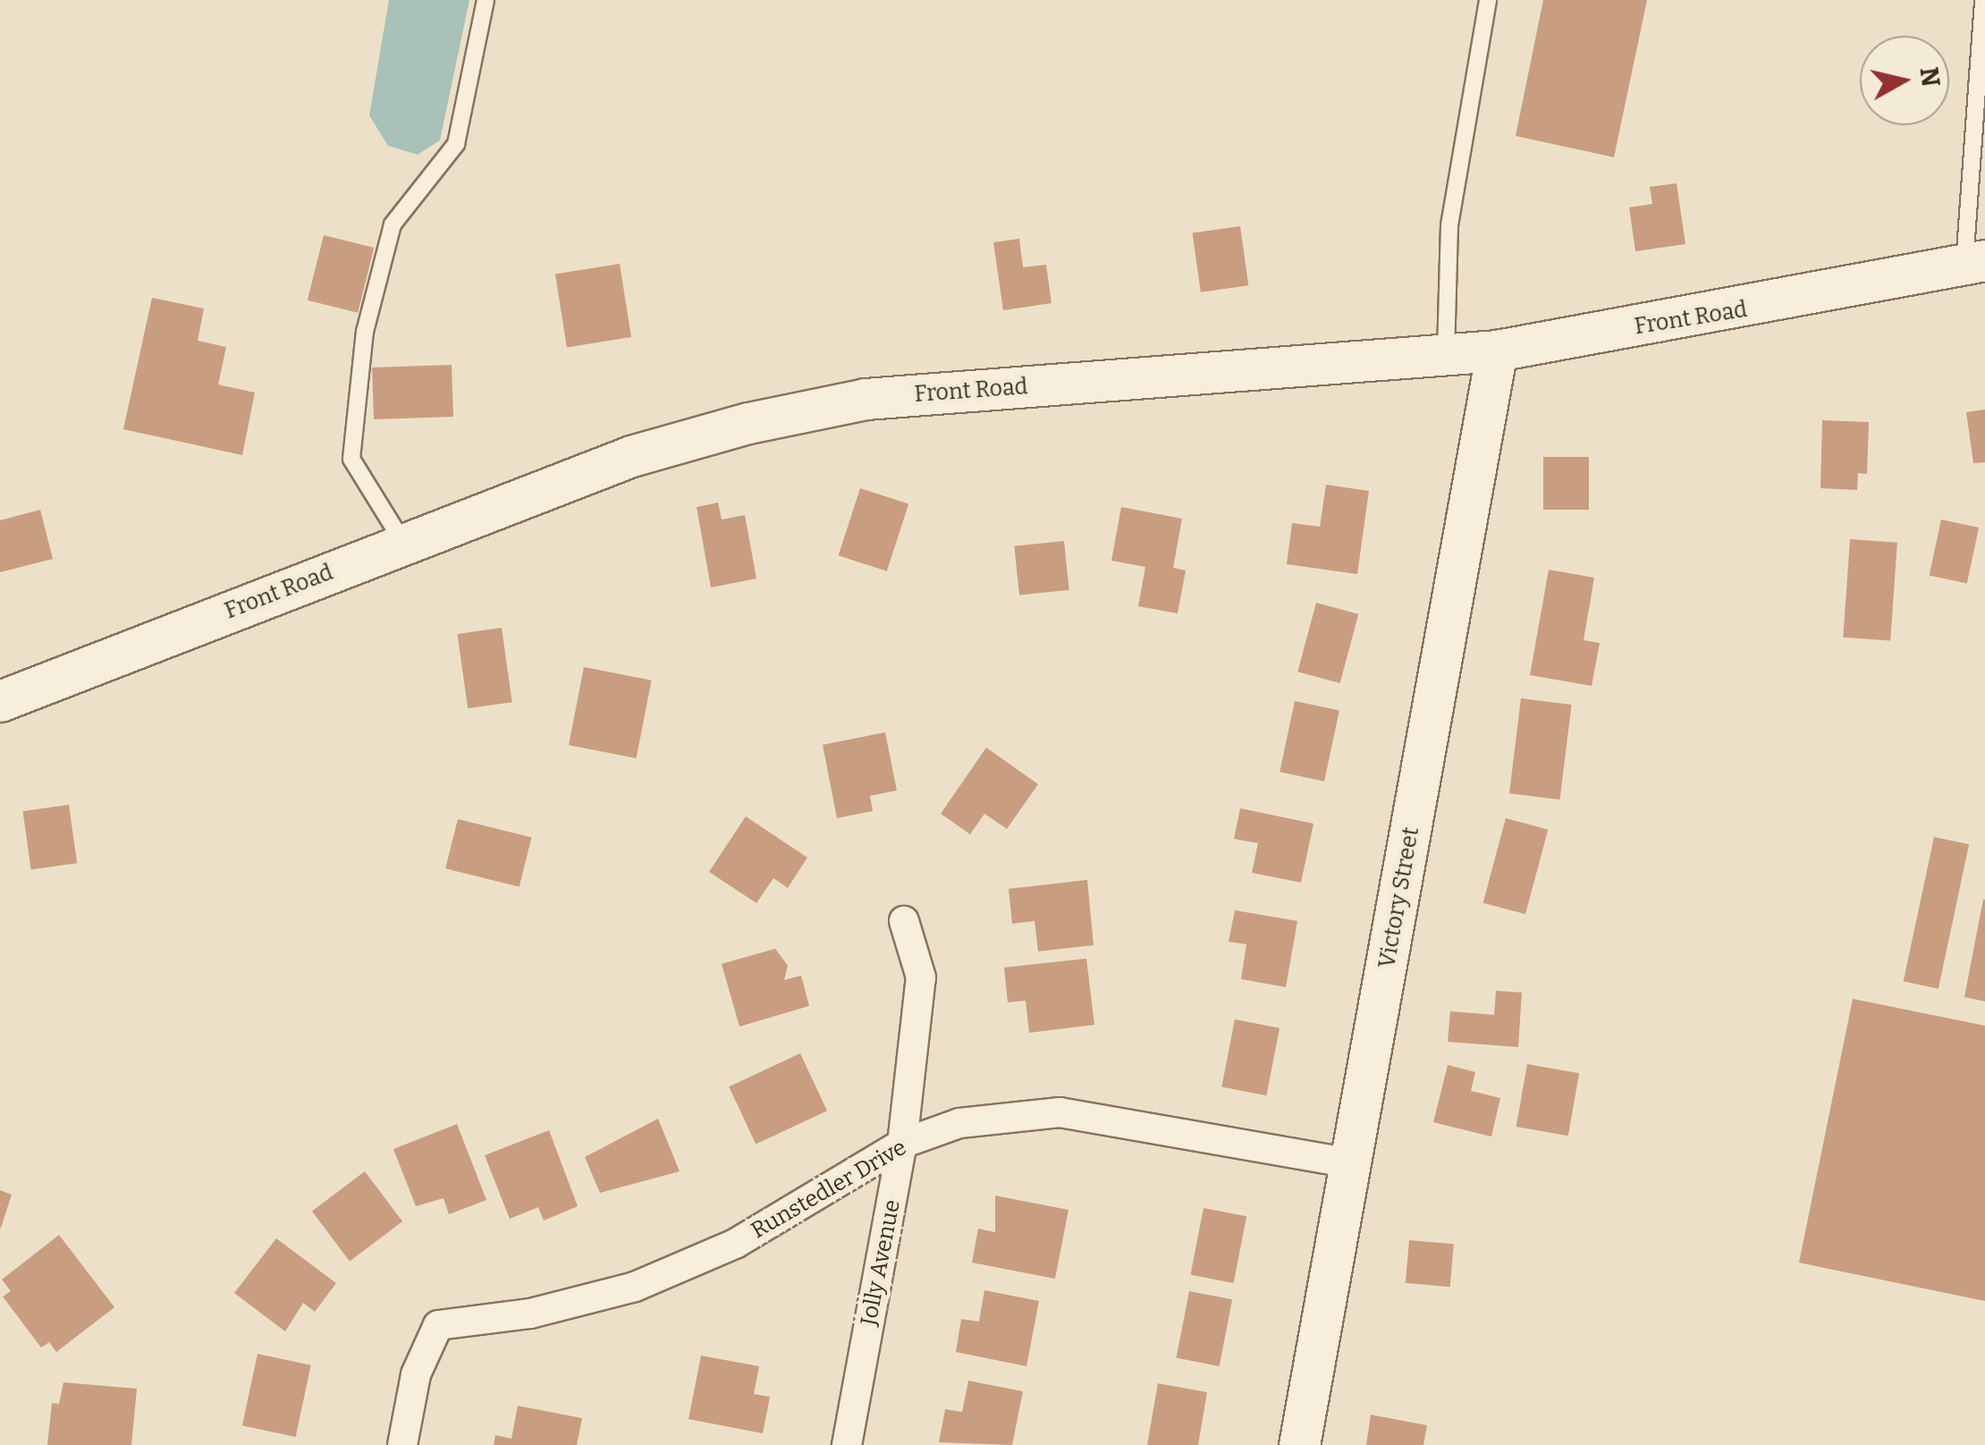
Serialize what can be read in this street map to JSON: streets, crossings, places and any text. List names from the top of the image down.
{
  "streets": {
    "main road": ["Front Road", "Victory Street"],
    "street": ["Runstedler Drive", "Jolly Avenue"]
  },
  "crossings": [
    ["Front Road", "Victory Street"],
    ["Victory Street", "Runstedler Drive"],
    ["Runstedler Drive", "Jolly Avenue"]
  ],
  "north": "right"
}
